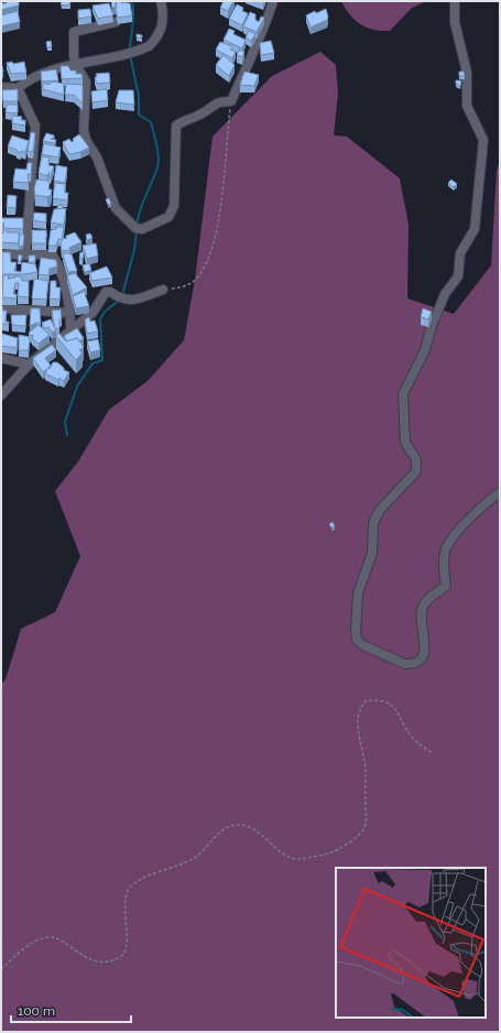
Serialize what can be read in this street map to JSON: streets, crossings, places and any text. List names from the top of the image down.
{
  "scale_bar": "100 m"
}
